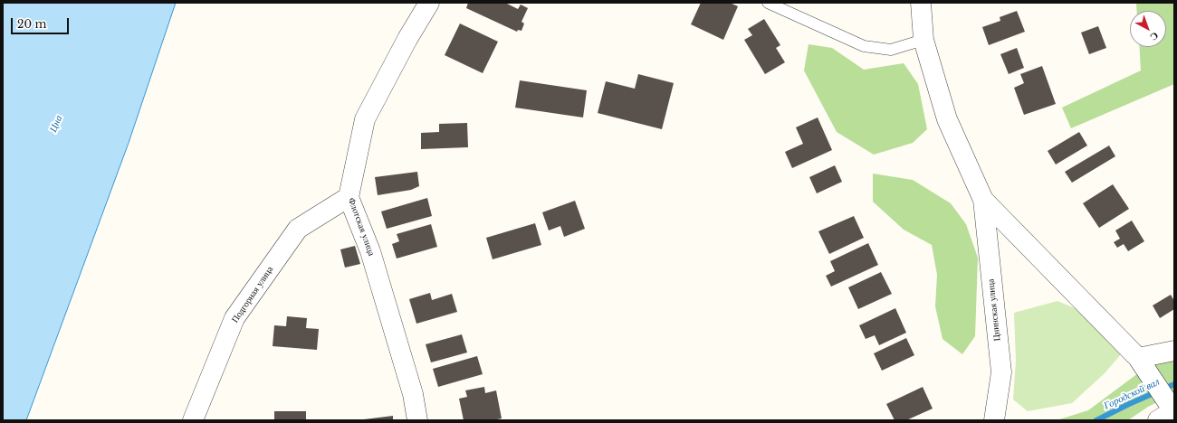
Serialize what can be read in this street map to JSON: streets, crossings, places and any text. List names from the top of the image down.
{
  "streets": {
    "street": ["Флотская улица", "Подгорная улица", "Цнинская улица"]
  },
  "crossings": [
    ["Флотская улица", "Подгорная улица"]
  ],
  "water": ["Цна", "Городской вал"],
  "scale_bar": "20 m",
  "north": "bottom right"
}
